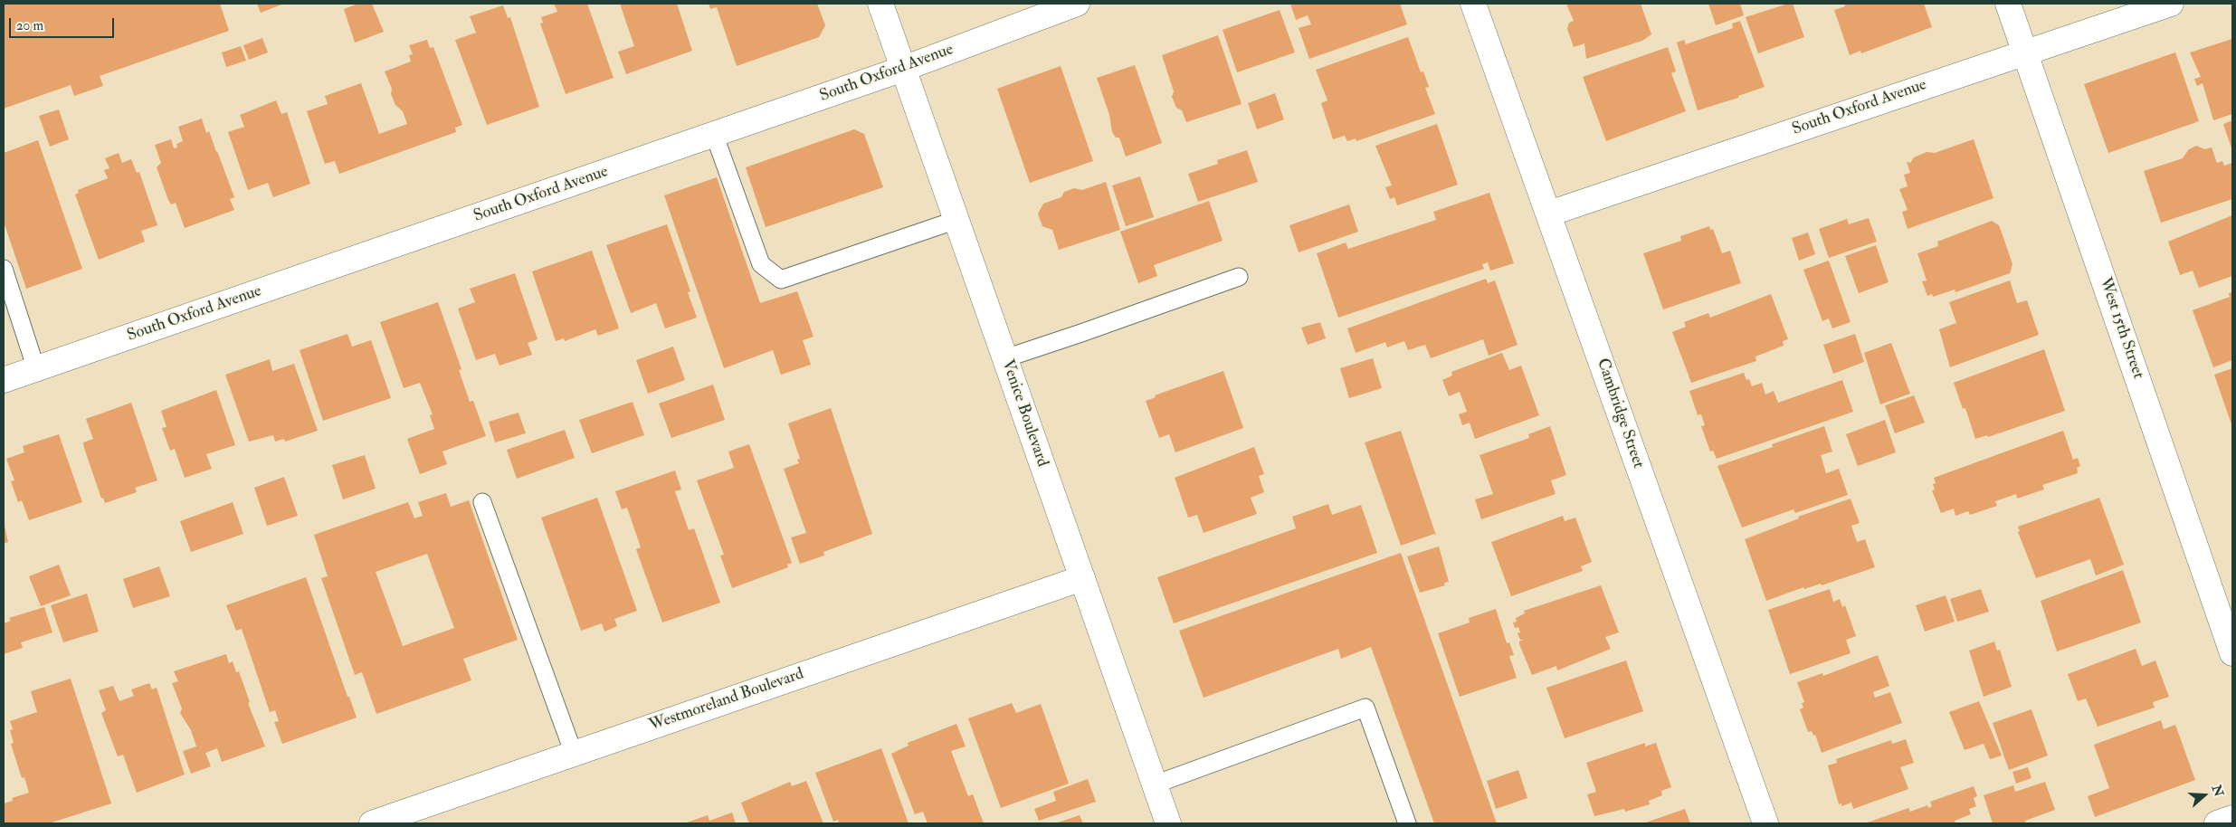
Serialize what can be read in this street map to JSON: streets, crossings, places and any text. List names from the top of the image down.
{
  "streets": {
    "street": [
      "South Oxford Avenue",
      "West 15th Street",
      "Venice Boulevard",
      "Cambridge Street",
      "Westmoreland Boulevard"
    ]
  },
  "crossings": [
    ["South Oxford Avenue", "West 15th Street"],
    ["South Oxford Avenue", "Venice Boulevard"],
    ["South Oxford Avenue", "Cambridge Street"],
    ["Venice Boulevard", "Westmoreland Boulevard"]
  ],
  "scale_bar": "20 m",
  "north": "right"
}
